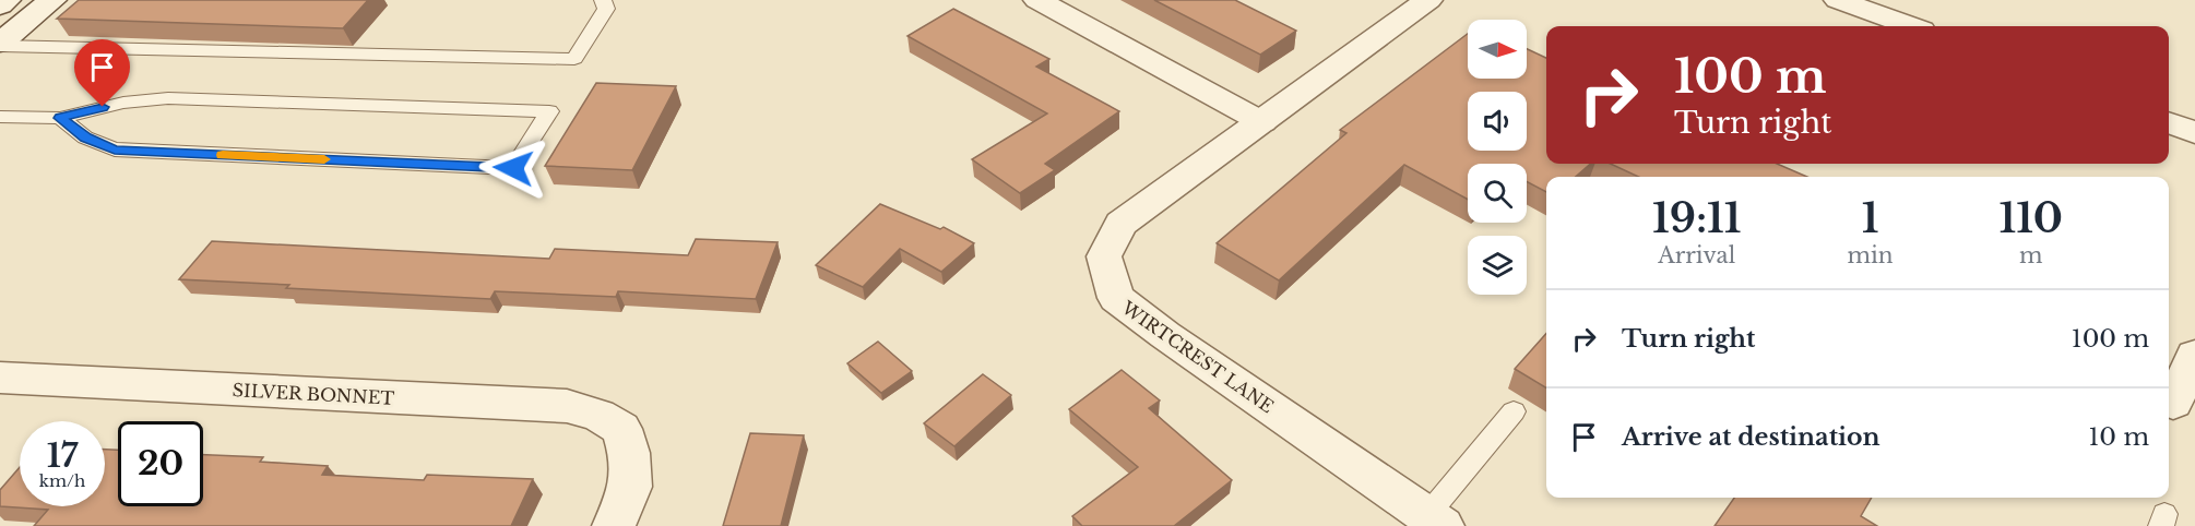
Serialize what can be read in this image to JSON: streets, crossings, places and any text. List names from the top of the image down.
{
  "streets": {
    "street": ["WIRTCREST LANE", "SILVER BONNET"]
  },
  "north": "right",
  "page": {
    "turn": ["100 m", "Turn right"],
    "eta": [
      "19:11",
      "Arrival",
      "1",
      "min",
      "110",
      "m"
    ],
    "list": [
      {
        "name": "Turn right",
        "value": "100 m"
      },
      {
        "name": "Arrive at destination",
        "value": "10 m"
      }
    ],
    "speed": "17 km/h",
    "limit": "20"
  }
}
